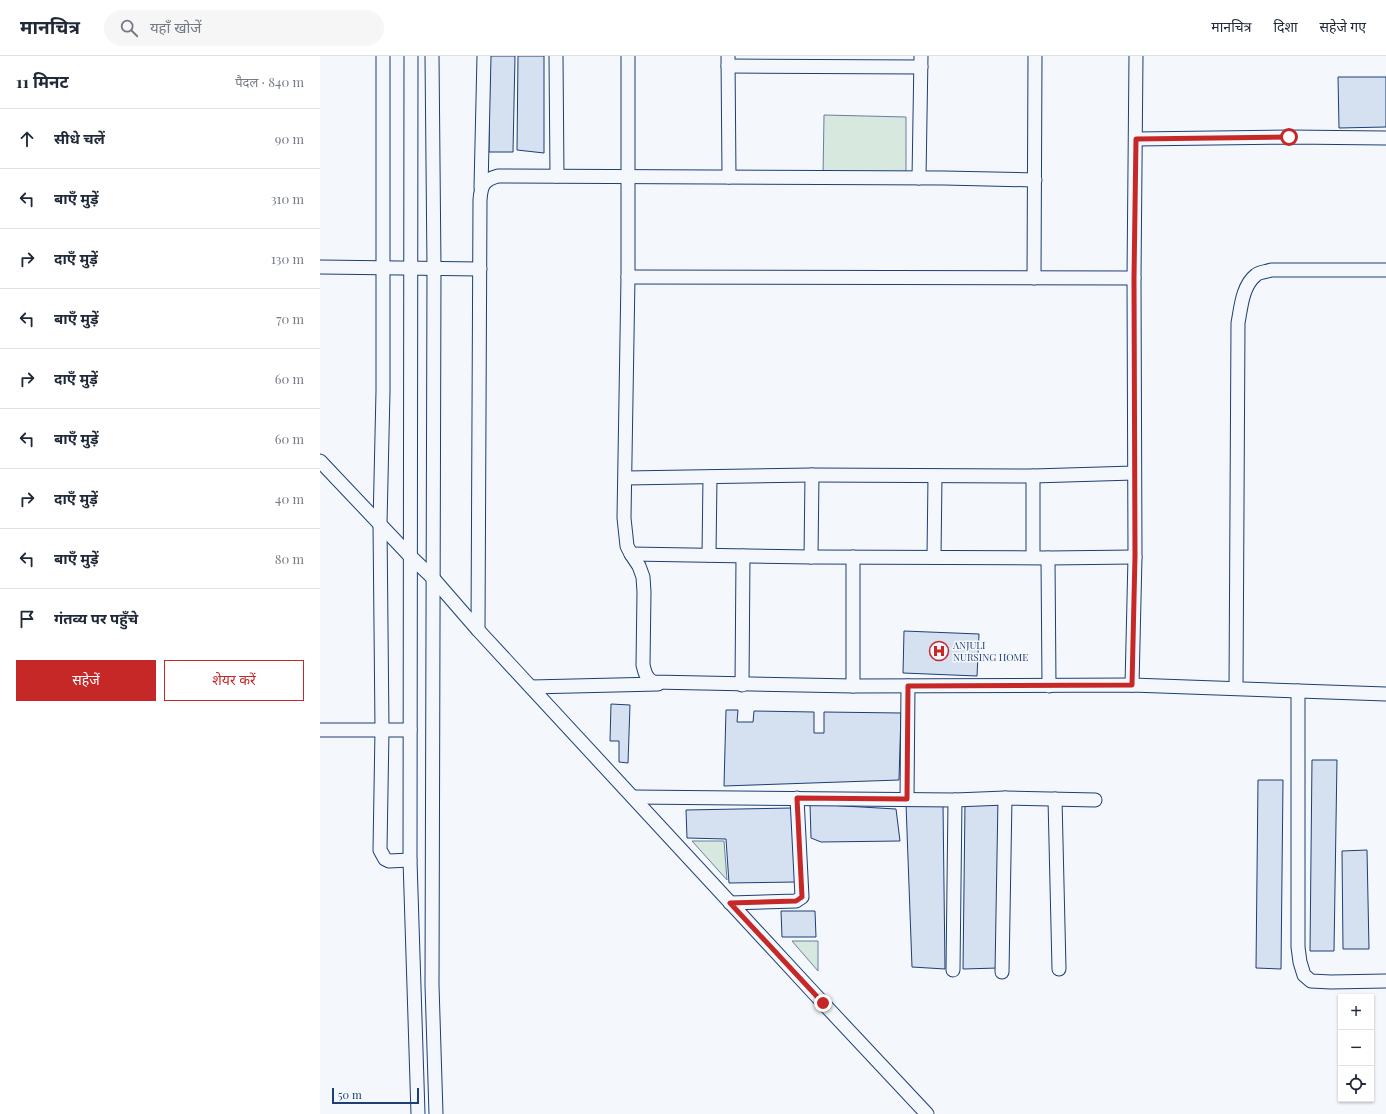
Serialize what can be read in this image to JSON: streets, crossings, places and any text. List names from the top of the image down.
{
  "places": {
    "hospital": ["ANJULI NURSING HOME"]
  },
  "scale_bar": "50 m",
  "page": {
    "header": "मानचित्र",
    "search": "यहाँ खोजें",
    "nav": ["मानचित्र", "दिशा", "सहेजे गए"],
    "heading": ["11 मिनट", "पैदल · 840 m"],
    "list": [
      ["सीधे चलें", "90 m"],
      ["बाएँ मुड़ें", "310 m"],
      ["दाएँ मुड़ें", "130 m"],
      ["बाएँ मुड़ें", "70 m"],
      ["दाएँ मुड़ें", "60 m"],
      ["बाएँ मुड़ें", "60 m"],
      ["दाएँ मुड़ें", "40 m"],
      ["बाएँ मुड़ें", "80 m"],
      "गंतव्य पर पहुँचे"
    ],
    "buttons": ["सहेजें", "शेयर करें"],
    "map_buttons": ["+", "−"],
    "scale": "50 m"
  }
}
